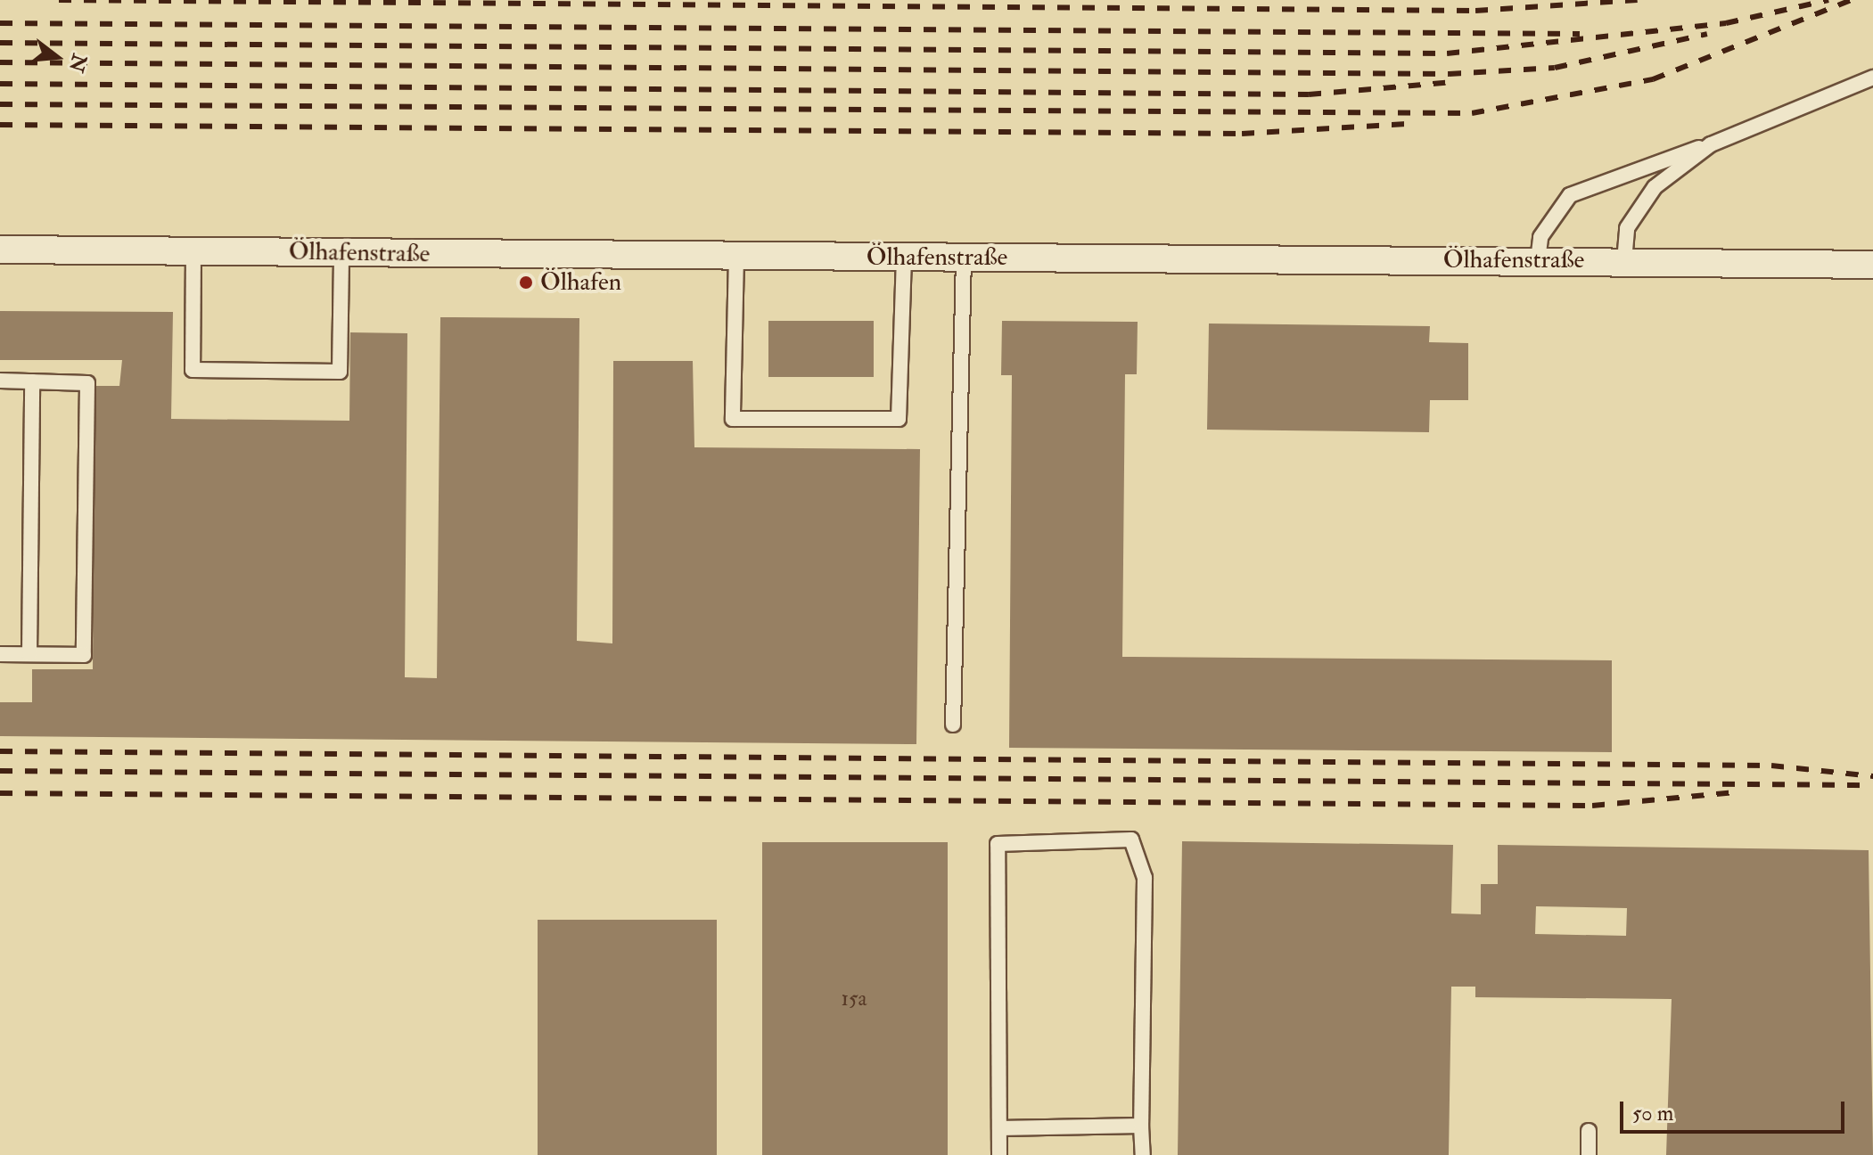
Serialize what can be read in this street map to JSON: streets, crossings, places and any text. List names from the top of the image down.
{
  "streets": {
    "street": ["Ölhafenstraße"]
  },
  "places": ["Ölhafen"],
  "house_numbers": ["15a"],
  "scale_bar": "50 m",
  "north": "right"
}
